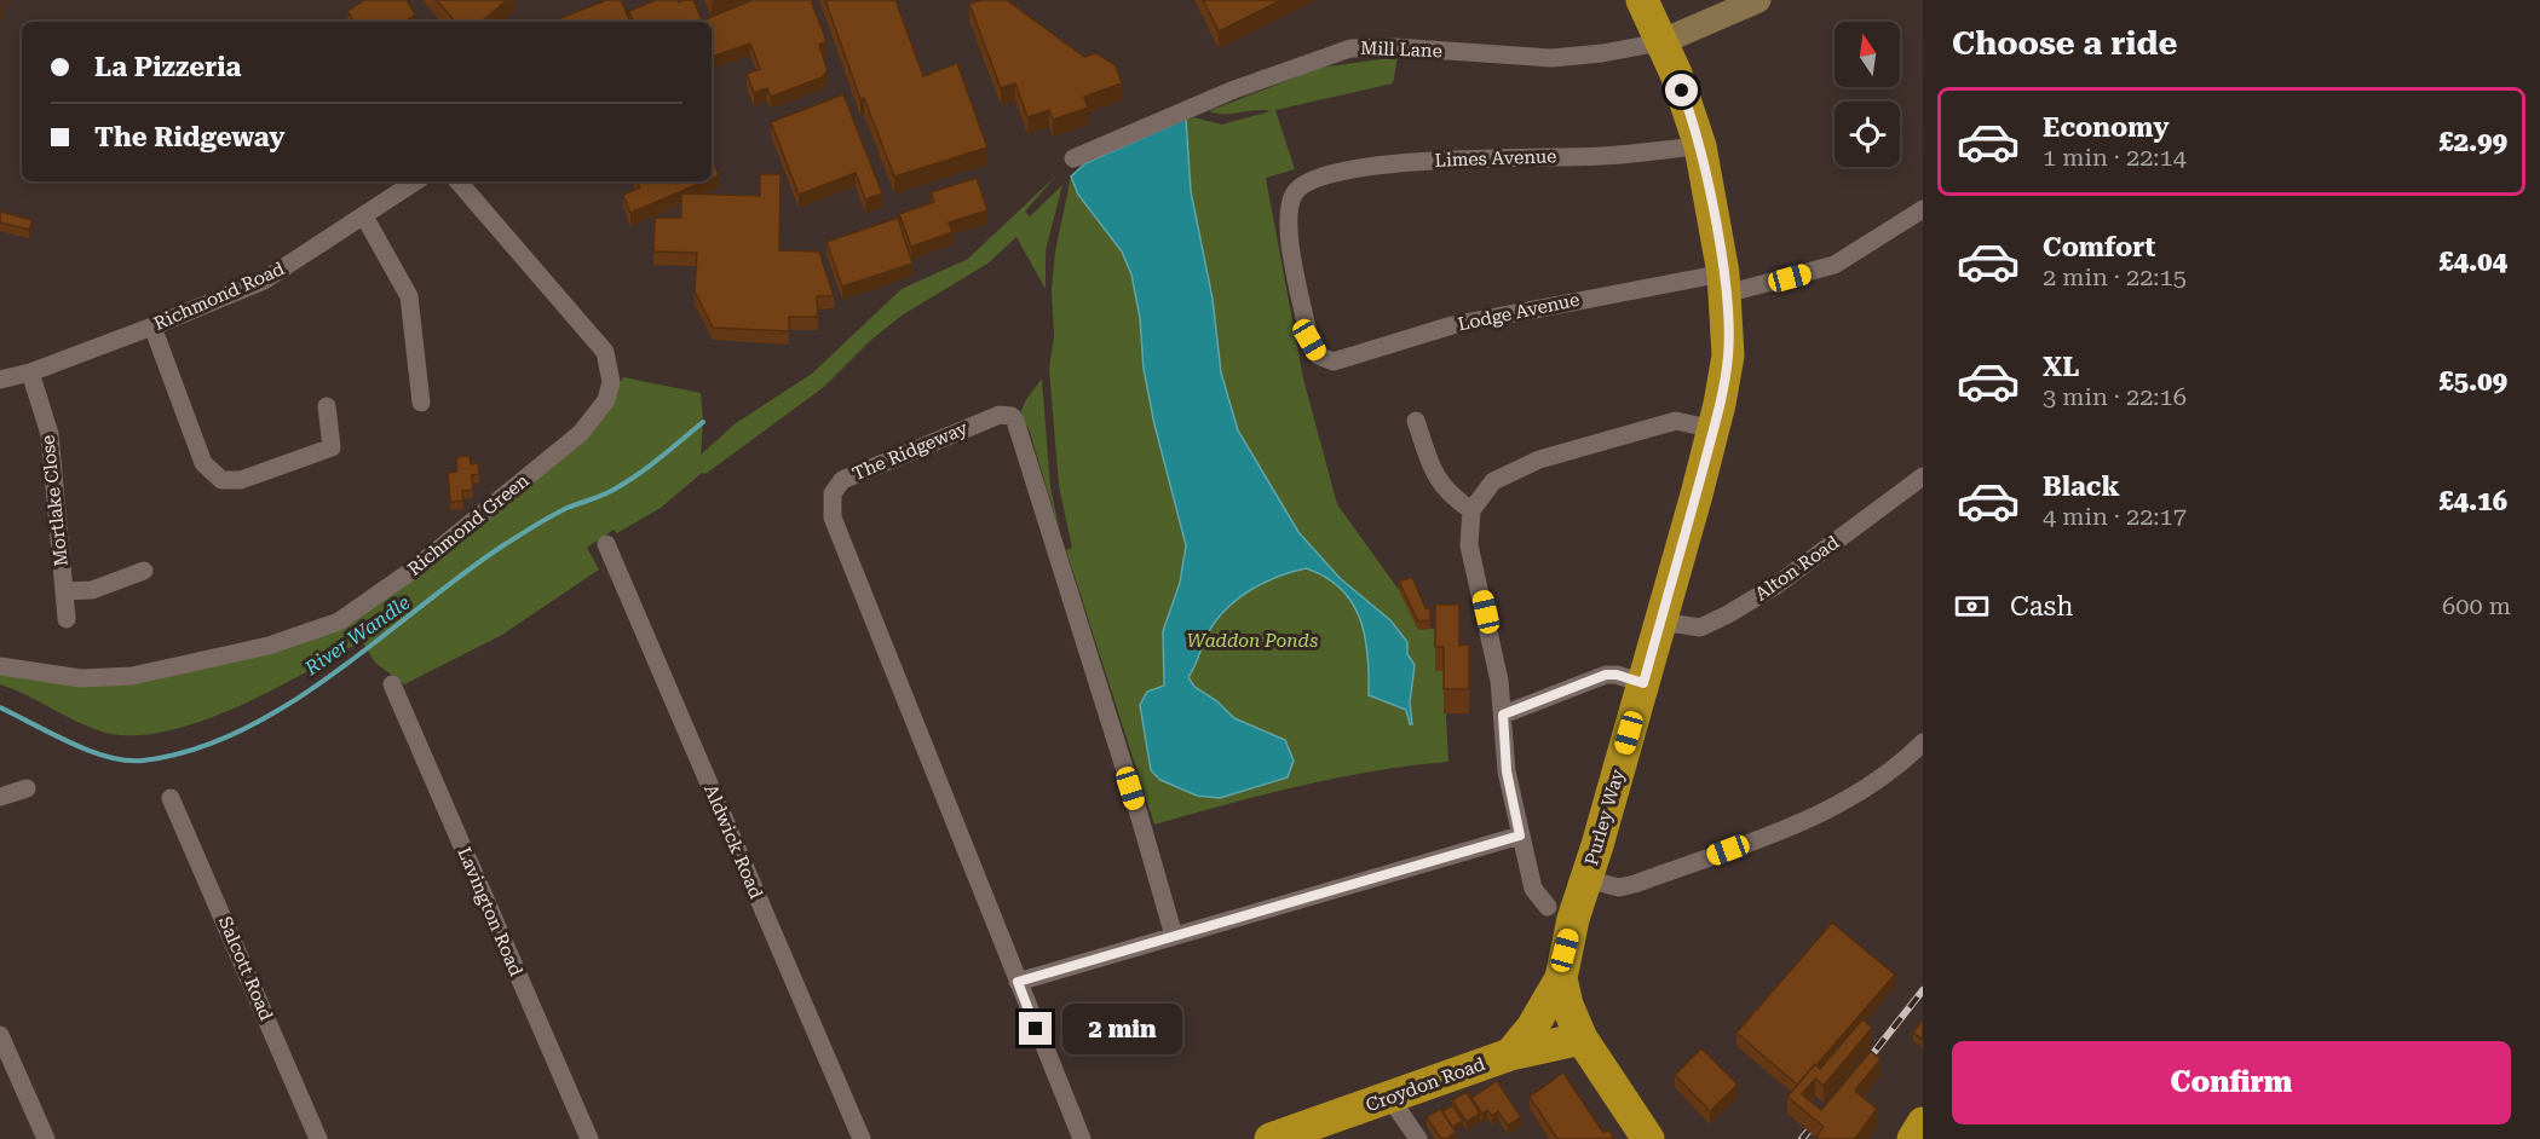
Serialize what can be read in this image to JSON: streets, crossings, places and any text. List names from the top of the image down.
{
  "streets": {
    "highway": ["Purley Way", "Croydon Road"],
    "street": [
      "Mill Lane",
      "Limes Avenue",
      "Richmond Road",
      "Lodge Avenue",
      "The Ridgeway",
      "Mortlake Close",
      "Richmond Green",
      "Alton Road",
      "Aldwick Road",
      "Lavington Road",
      "Salcott Road"
    ]
  },
  "crossings": [
    ["Mill Lane", "Purley Way"],
    ["Limes Avenue", "Lodge Avenue"],
    ["Limes Avenue", "Purley Way"],
    ["Richmond Road", "Mortlake Close"],
    ["Lodge Avenue", "Purley Way"],
    ["Alton Road", "Purley Way"]
  ],
  "water": ["River Wandle"],
  "parks": ["Waddon Ponds"],
  "north": "top",
  "page": {
    "heading": "Choose a ride",
    "banner": ["La Pizzeria", "The Ridgeway"],
    "list": [
      {
        "name": "Economy",
        "note": "1 min · 22:14",
        "value": "£2.99"
      },
      {
        "name": "Comfort",
        "note": "2 min · 22:15",
        "value": "£4.04"
      },
      {
        "name": "XL",
        "note": "3 min · 22:16",
        "value": "£5.09"
      },
      {
        "name": "Black",
        "note": "4 min · 22:17",
        "value": "£4.16"
      }
    ],
    "pay": ["Cash", "600 m"],
    "bubble": "2 min",
    "buttons": "Confirm"
  }
}
